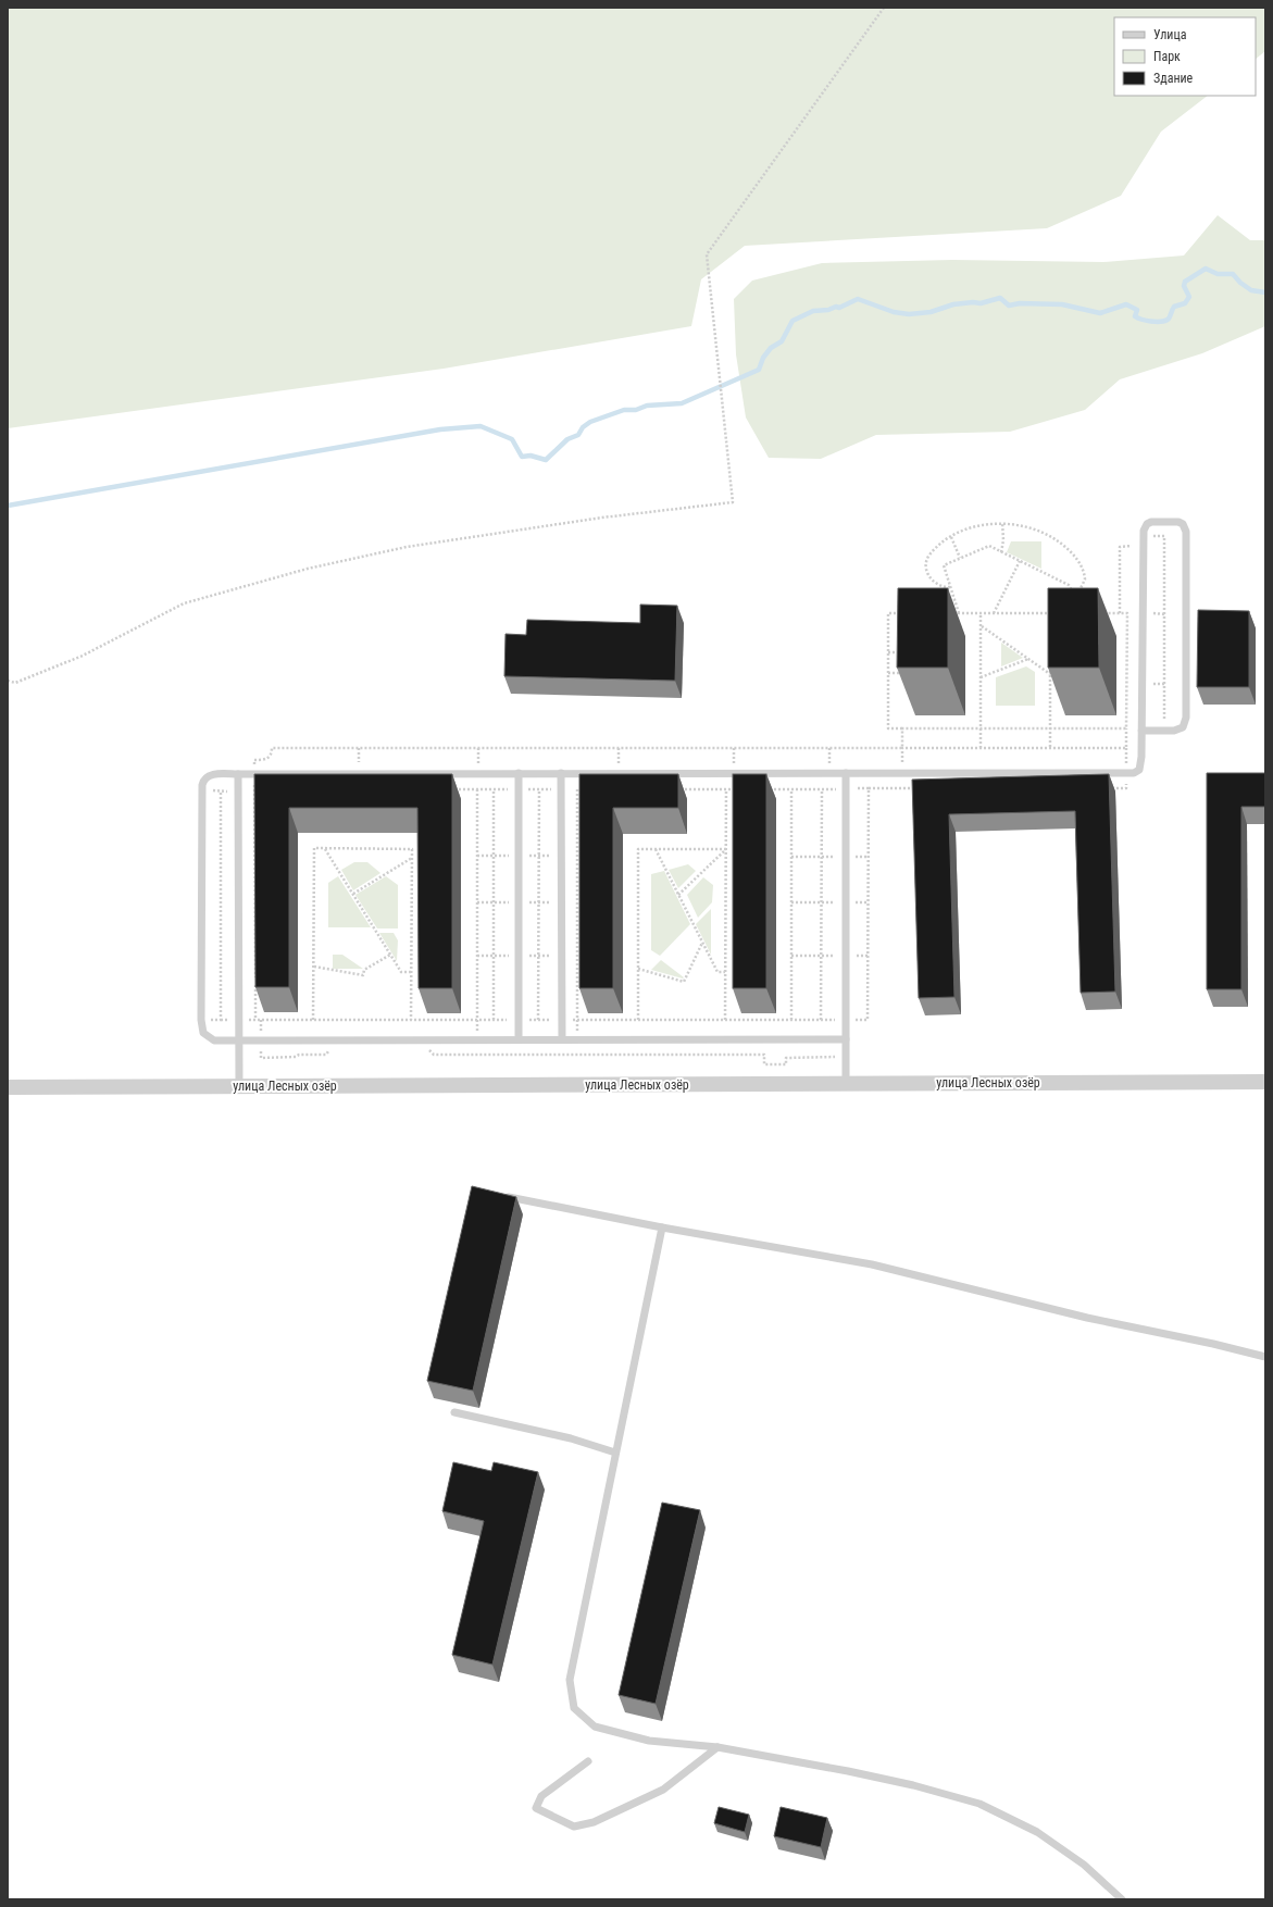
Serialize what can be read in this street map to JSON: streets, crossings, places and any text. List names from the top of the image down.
{
  "streets": {
    "street": ["улица Лесных озёр"]
  },
  "legend": ["Улица", "Парк", "Здание"]
}
